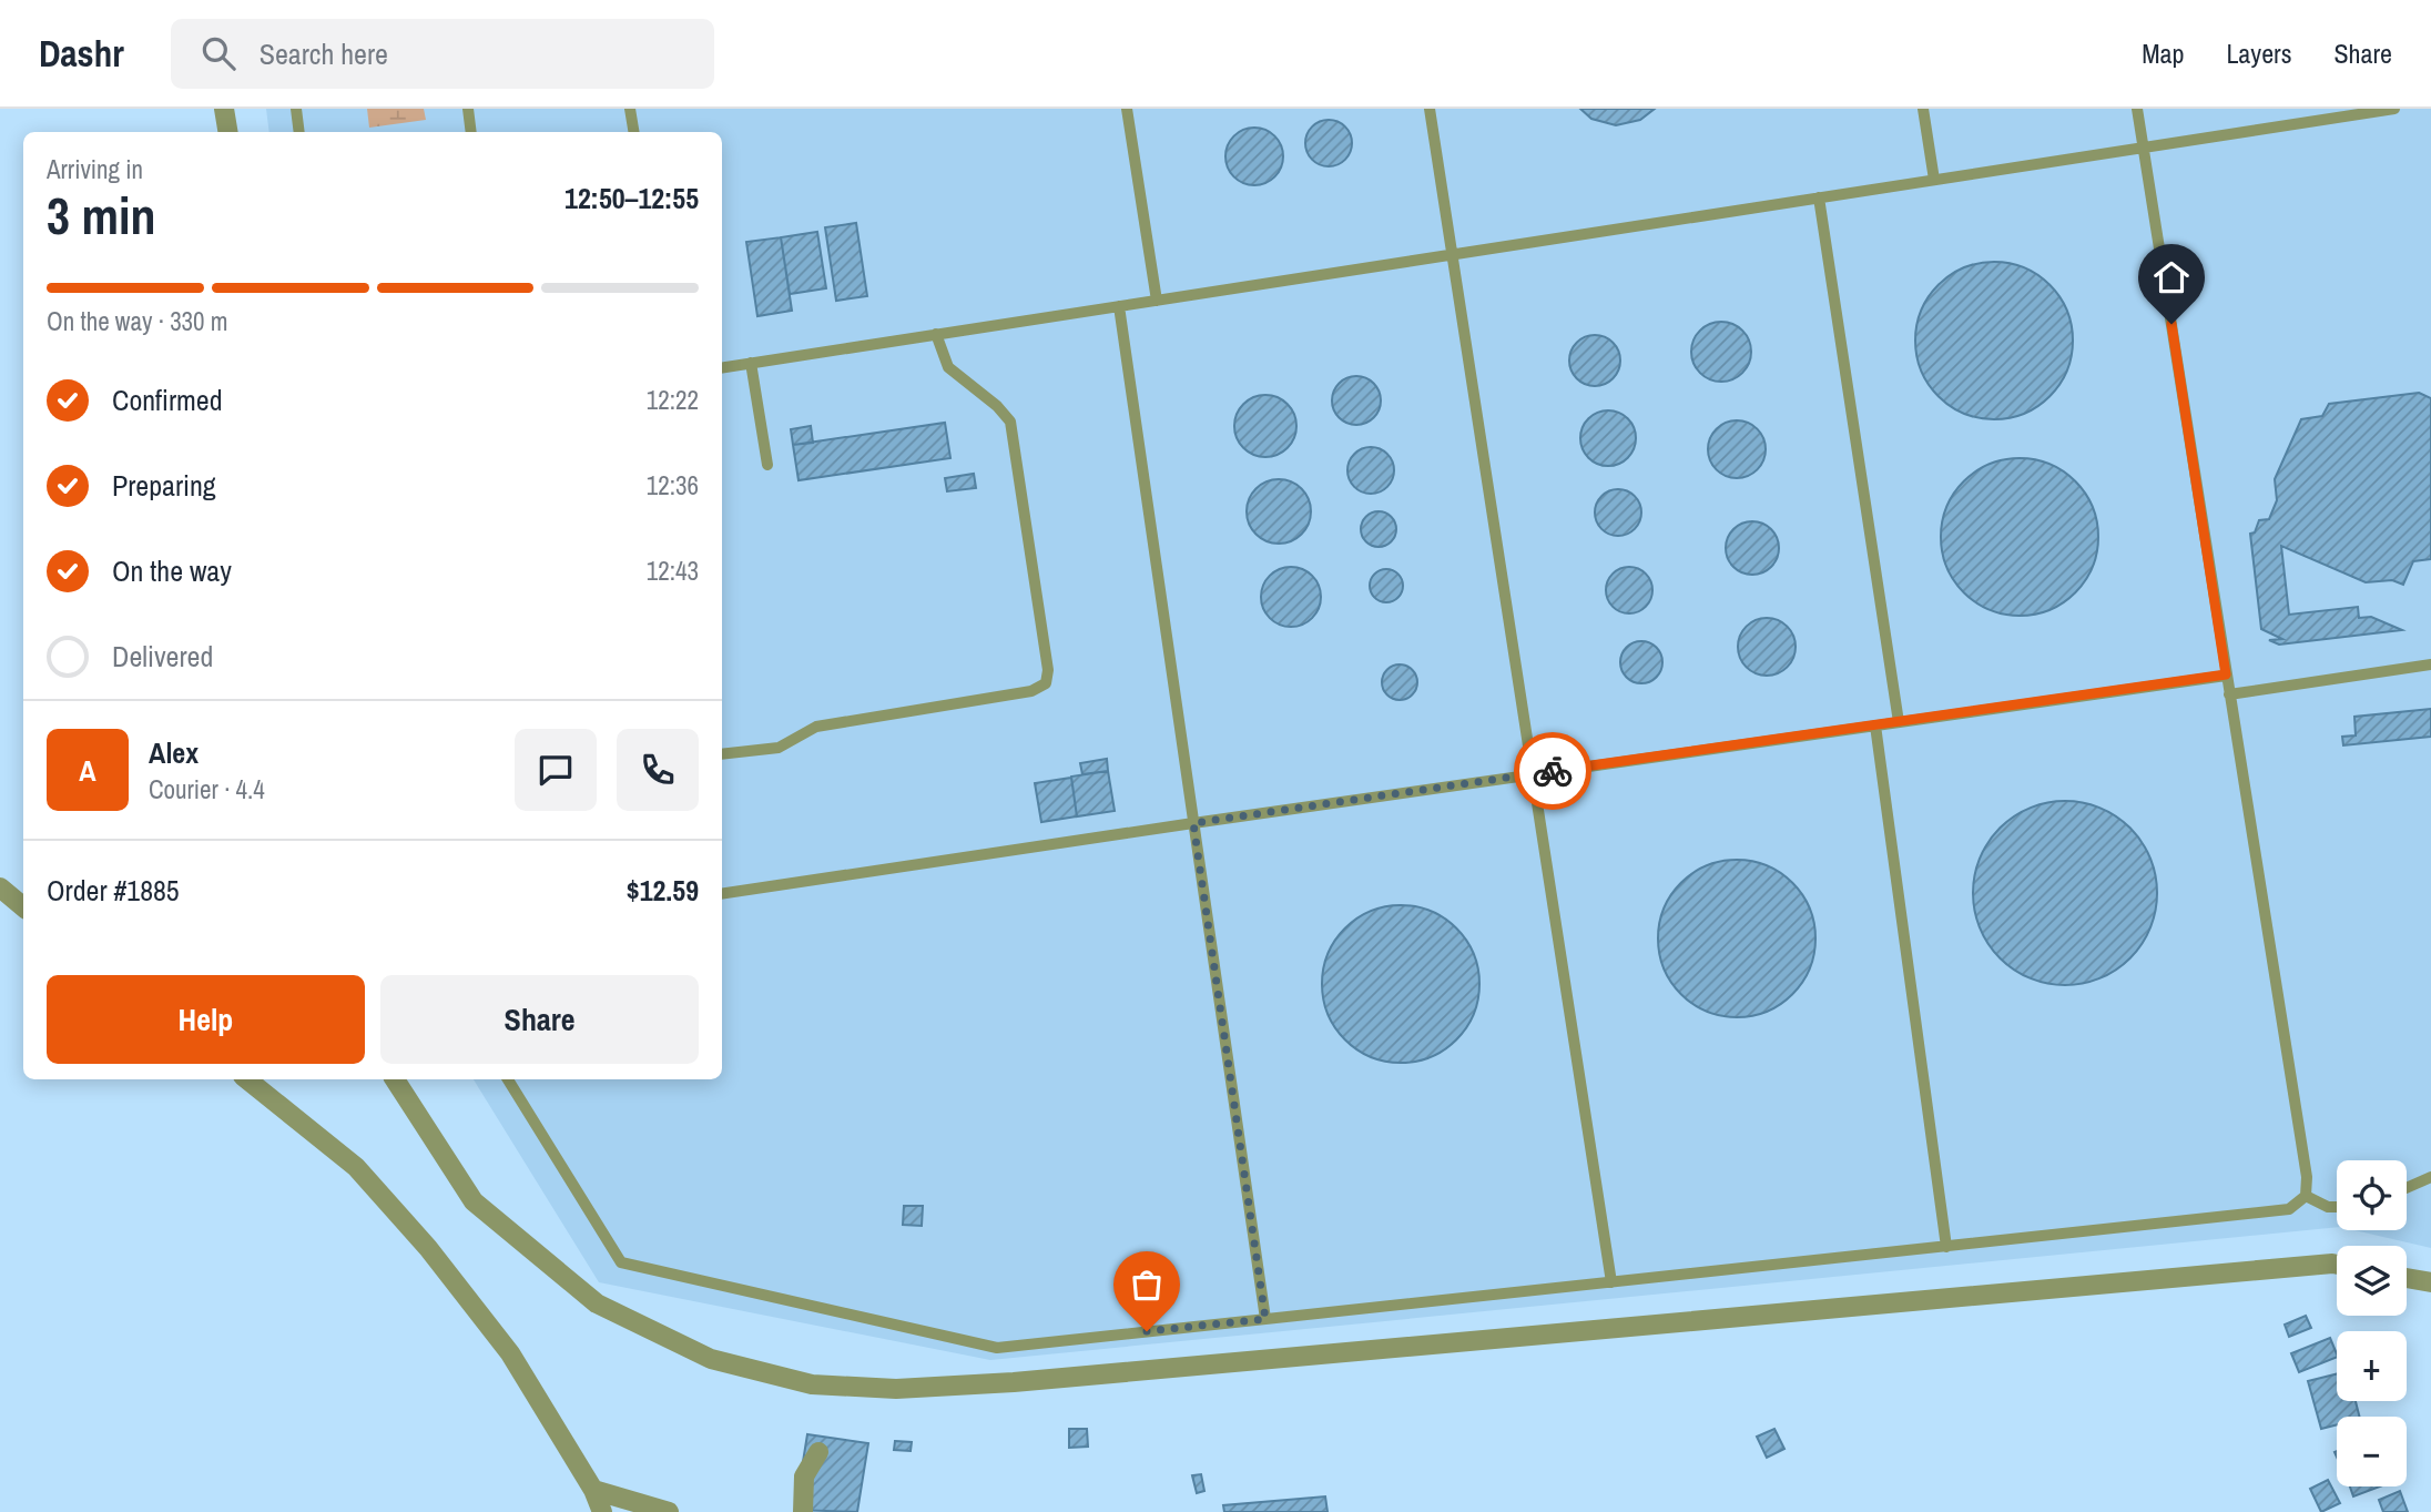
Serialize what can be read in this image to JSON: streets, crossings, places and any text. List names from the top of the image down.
{
  "page": {
    "header": "Dashr",
    "search": "Search here",
    "nav": ["Map", "Layers", "Share"],
    "heading": ["3 min", "Arriving in", "12:50–12:55"],
    "panel": [
      "Alex",
      "Courier · 4.4",
      "Order #1885",
      "$12.59"
    ],
    "bar": "On the way · 330 m",
    "list": [
      ["Confirmed", "12:22"],
      ["Preparing", "12:36"],
      ["On the way", "12:43"],
      "Delivered"
    ],
    "round": "A",
    "buttons": ["Help", "Share"],
    "map_buttons": ["+", "−"]
  }
}
